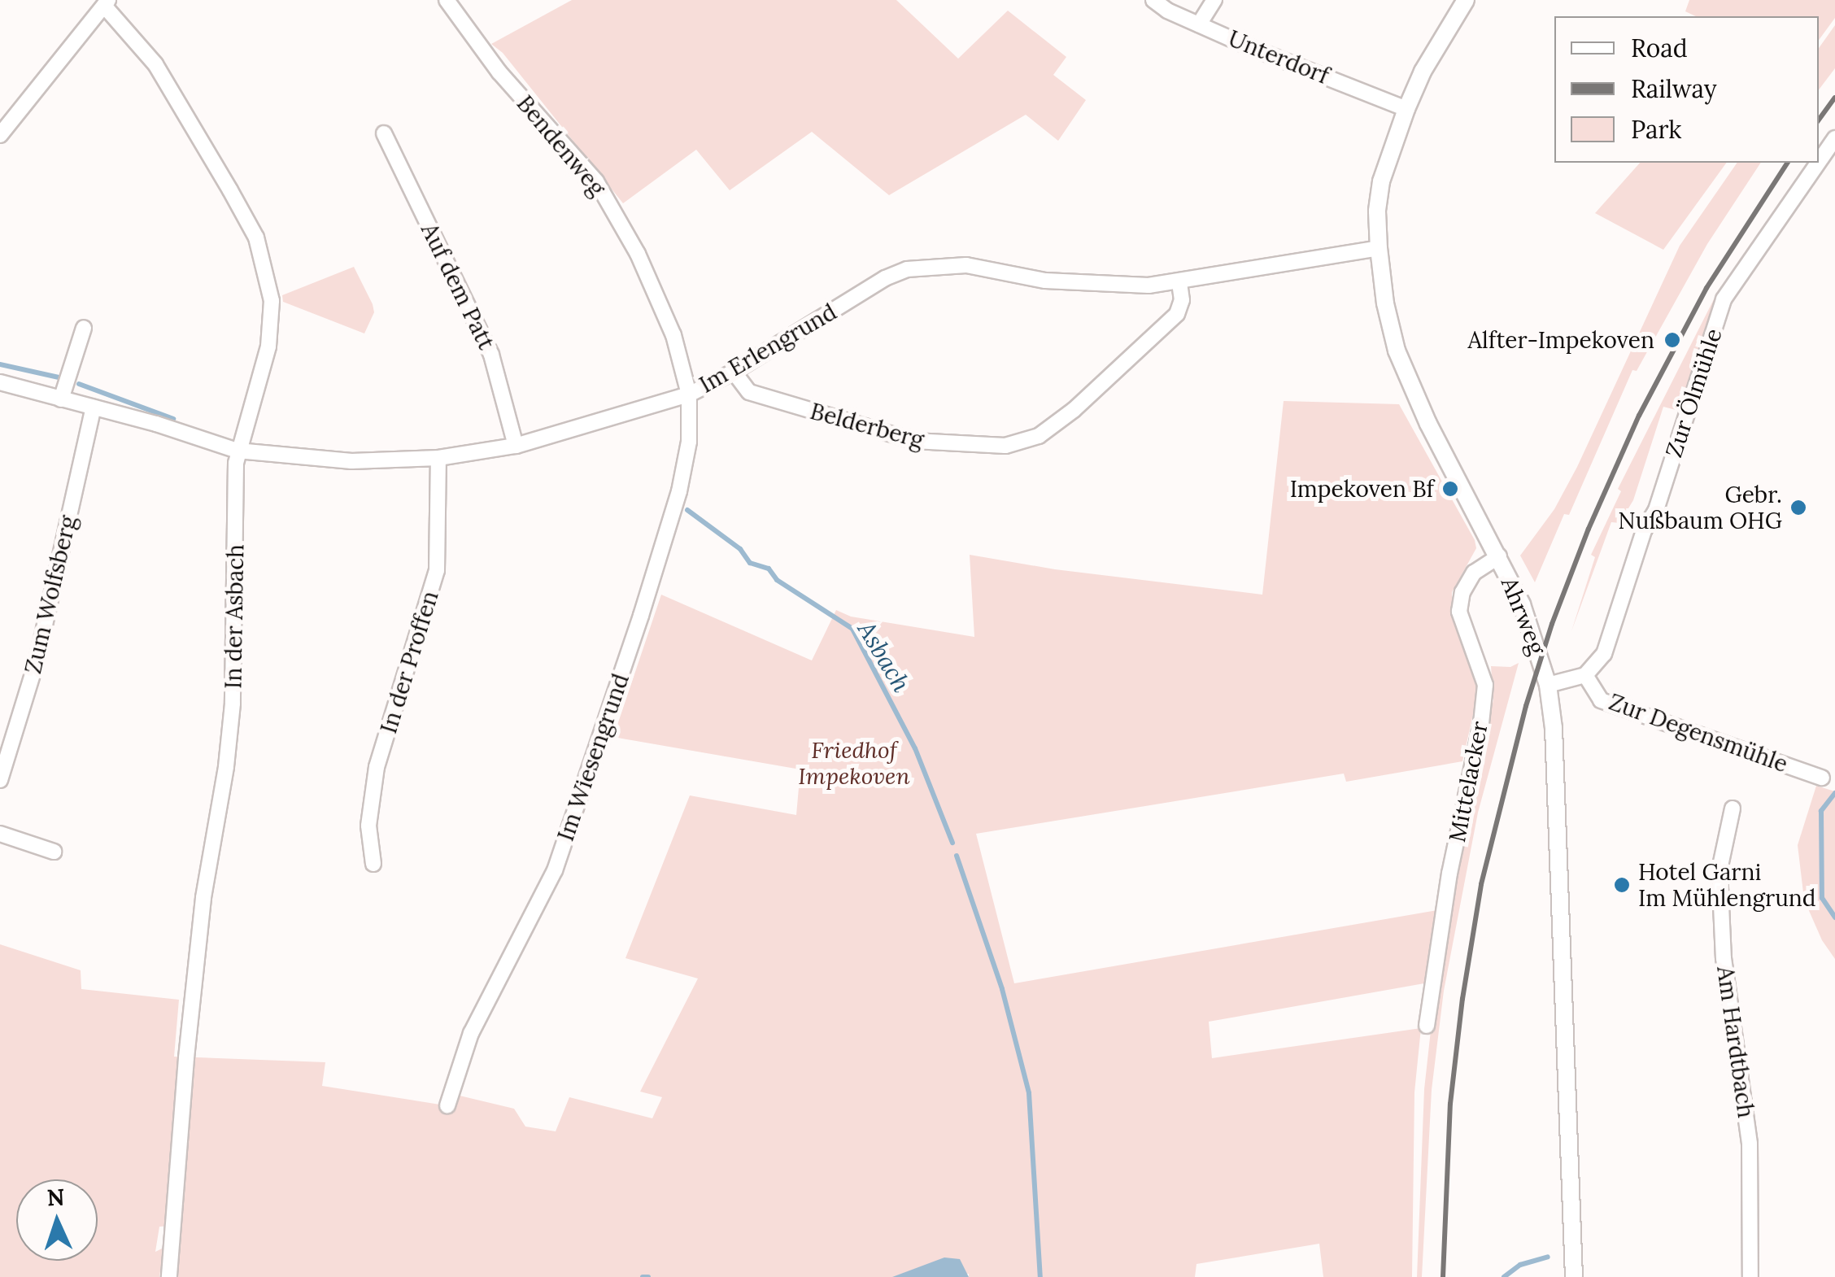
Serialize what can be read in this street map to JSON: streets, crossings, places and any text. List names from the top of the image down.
{
  "streets": {
    "street": [
      "Unterdorf",
      "Bendenweg",
      "Auf dem Patt",
      "Im Erlengrund",
      "Zur Ölmühle",
      "Belderberg",
      "Zum Wolfsberg",
      "Ahrweg",
      "In der Asbach",
      "In der Proffen",
      "Zur Degensmühle",
      "Im Wiesengrund",
      "Mittelacker",
      "Am Hardtbach"
    ]
  },
  "crossings": [
    ["Unterdorf", "Ahrweg"],
    ["Bendenweg", "Im Erlengrund"],
    ["Bendenweg", "Im Wiesengrund"],
    ["Auf dem Patt", "Im Erlengrund"],
    ["Im Erlengrund", "Belderberg"],
    ["Im Erlengrund", "Zum Wolfsberg"],
    ["Im Erlengrund", "Ahrweg"],
    ["Im Erlengrund", "In der Asbach"],
    ["Im Erlengrund", "In der Proffen"],
    ["Im Erlengrund", "Im Wiesengrund"],
    ["Zur Ölmühle", "Zur Degensmühle"],
    ["Ahrweg", "Mittelacker"]
  ],
  "water": ["Asbach"],
  "parks": ["Friedhof Impekoven"],
  "places": [
    "Alfter-Impekoven",
    "Impekoven Bf",
    "Gebr. Nußbaum OHG",
    "Hotel Garni Im Mühlengrund"
  ],
  "legend": ["Road", "Railway", "Park"],
  "north": "top"
}
